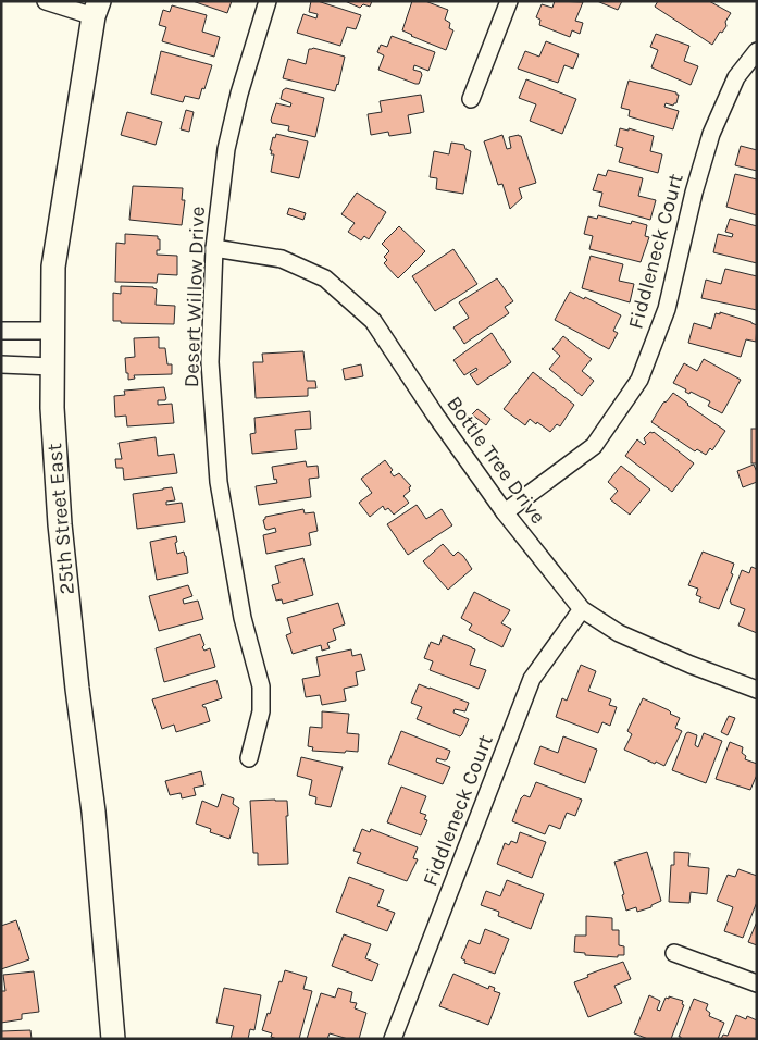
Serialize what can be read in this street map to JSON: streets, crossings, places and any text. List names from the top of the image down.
{
  "streets": {
    "main road": ["25th Street East"],
    "street": ["Fiddleneck Court", "Desert Willow Drive", "Bottle Tree Drive"]
  },
  "crossings": [
    ["Fiddleneck Court", "Bottle Tree Drive"],
    ["Desert Willow Drive", "Bottle Tree Drive"]
  ]
}
